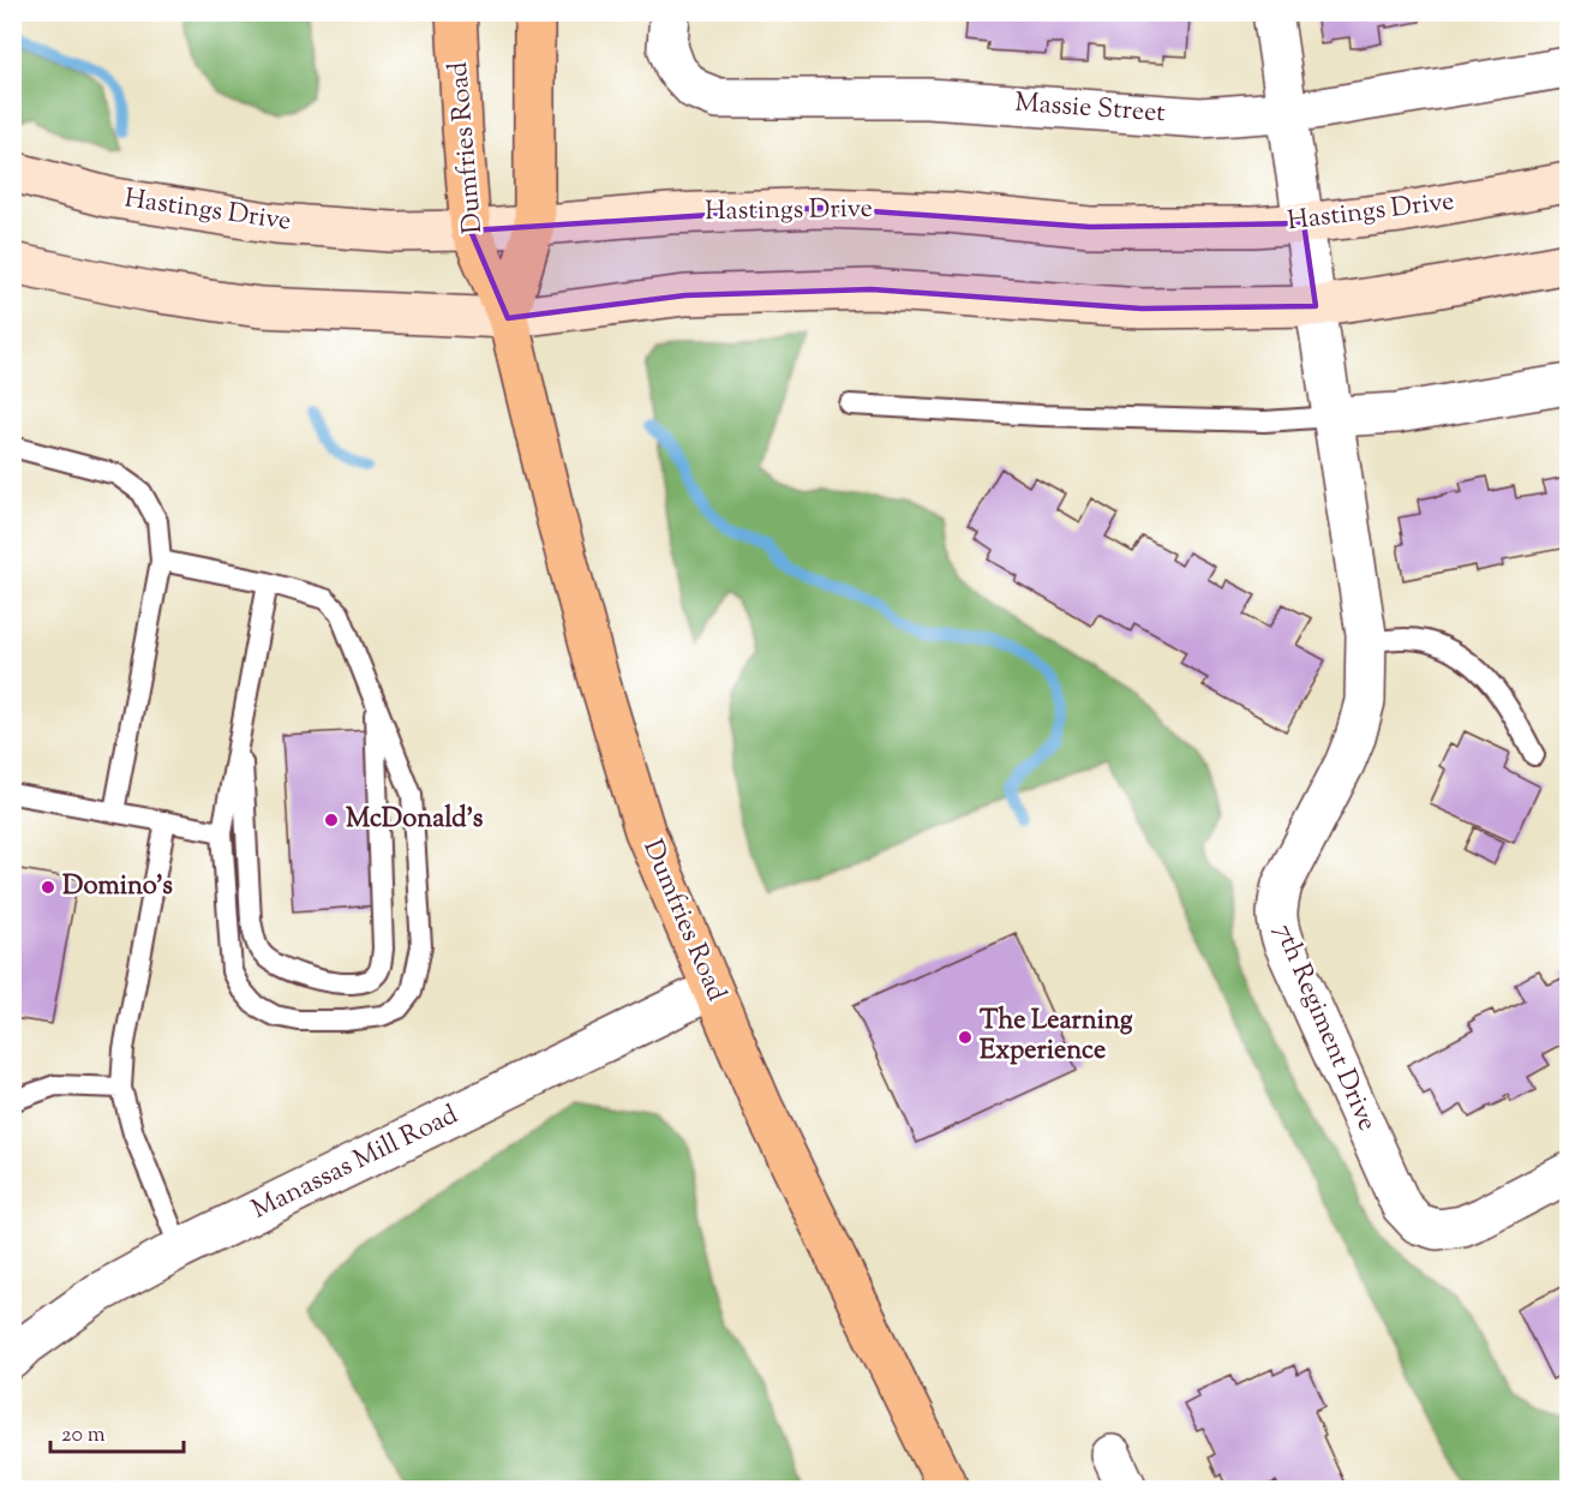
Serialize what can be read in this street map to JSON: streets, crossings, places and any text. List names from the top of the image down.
{
  "streets": {
    "main road": ["Dumfries Road"],
    "street": [
      "Massie Street",
      "Hastings Drive",
      "7th Regiment Drive",
      "Manassas Mill Road"
    ]
  },
  "crossings": [
    ["Massie Street", "7th Regiment Drive"],
    ["Dumfries Road", "Hastings Drive"],
    ["Dumfries Road", "Manassas Mill Road"],
    ["Hastings Drive", "7th Regiment Drive"]
  ],
  "places": ["McDonald's", "Domino's", "The Learning Experience"],
  "scale_bar": "20 m"
}
